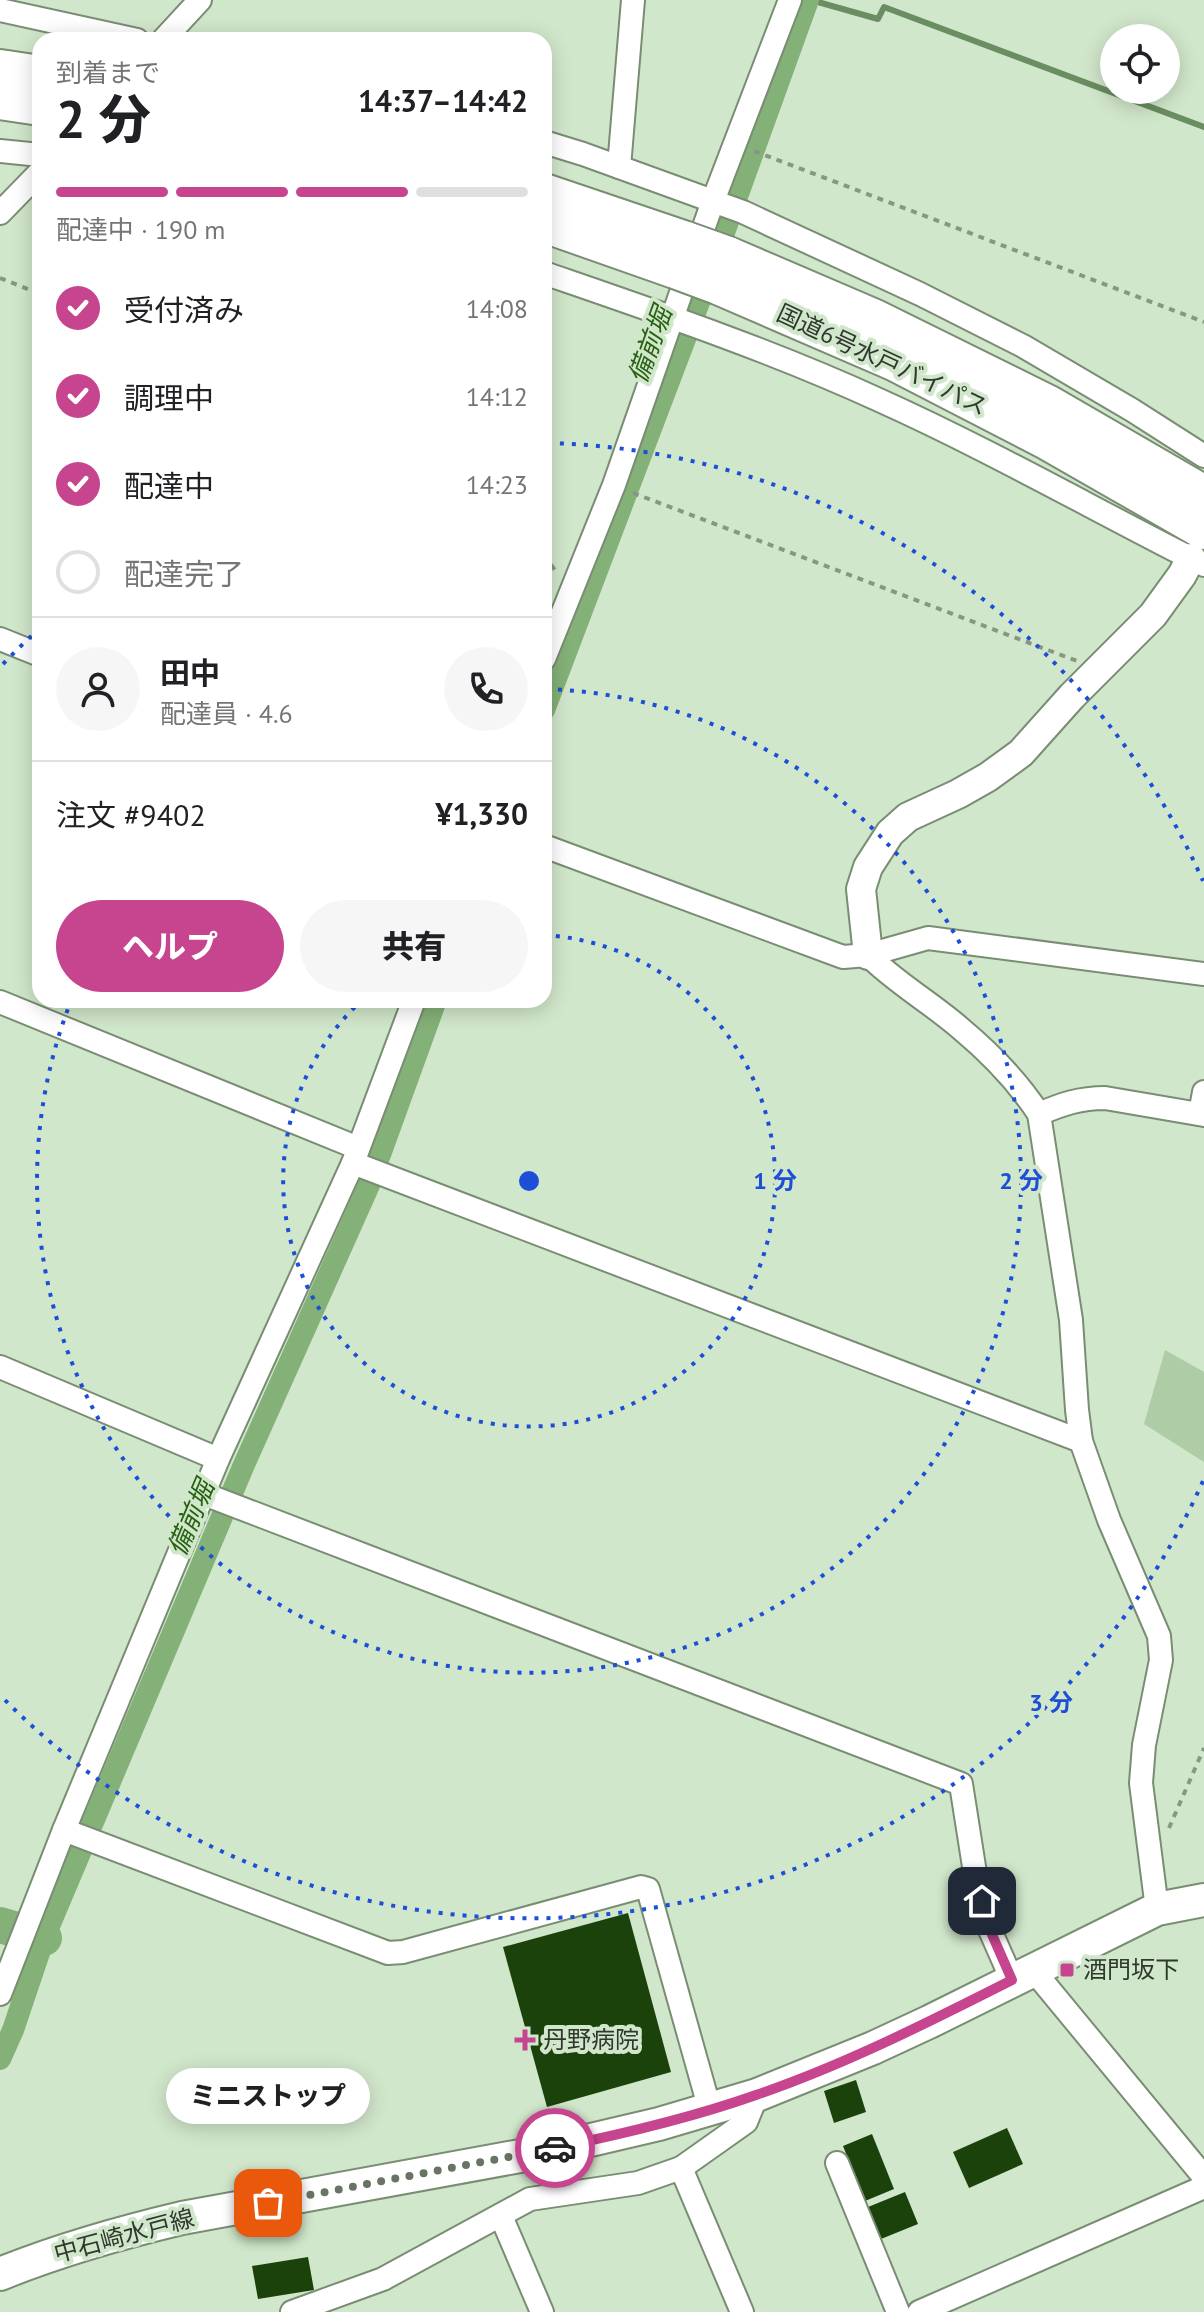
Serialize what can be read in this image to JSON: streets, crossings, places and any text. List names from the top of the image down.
{
  "streets": {
    "highway": ["国道6号水戸バイパス"],
    "main road": ["中石崎水戸線"]
  },
  "water": ["備前堀"],
  "places": {
    "transit": ["酒門坂下"],
    "health": ["丹野病院"],
    "other": ["ミニストップ"]
  },
  "page": {
    "heading": ["2 分", "到着まで", "14:37–14:42"],
    "panel": [
      "田中",
      "配達員 · 4.6",
      "注文 #9402",
      "¥1,330"
    ],
    "bar": "配達中 · 190 m",
    "list": [
      ["受付済み", "14:08"],
      ["調理中", "14:12"],
      ["配達中", "14:23"],
      "配達完了"
    ],
    "buttons": ["ヘルプ", "共有"],
    "bubble": "ミニストップ"
  },
  "rings": ["1 分", "2 分", "3 分"]
}
